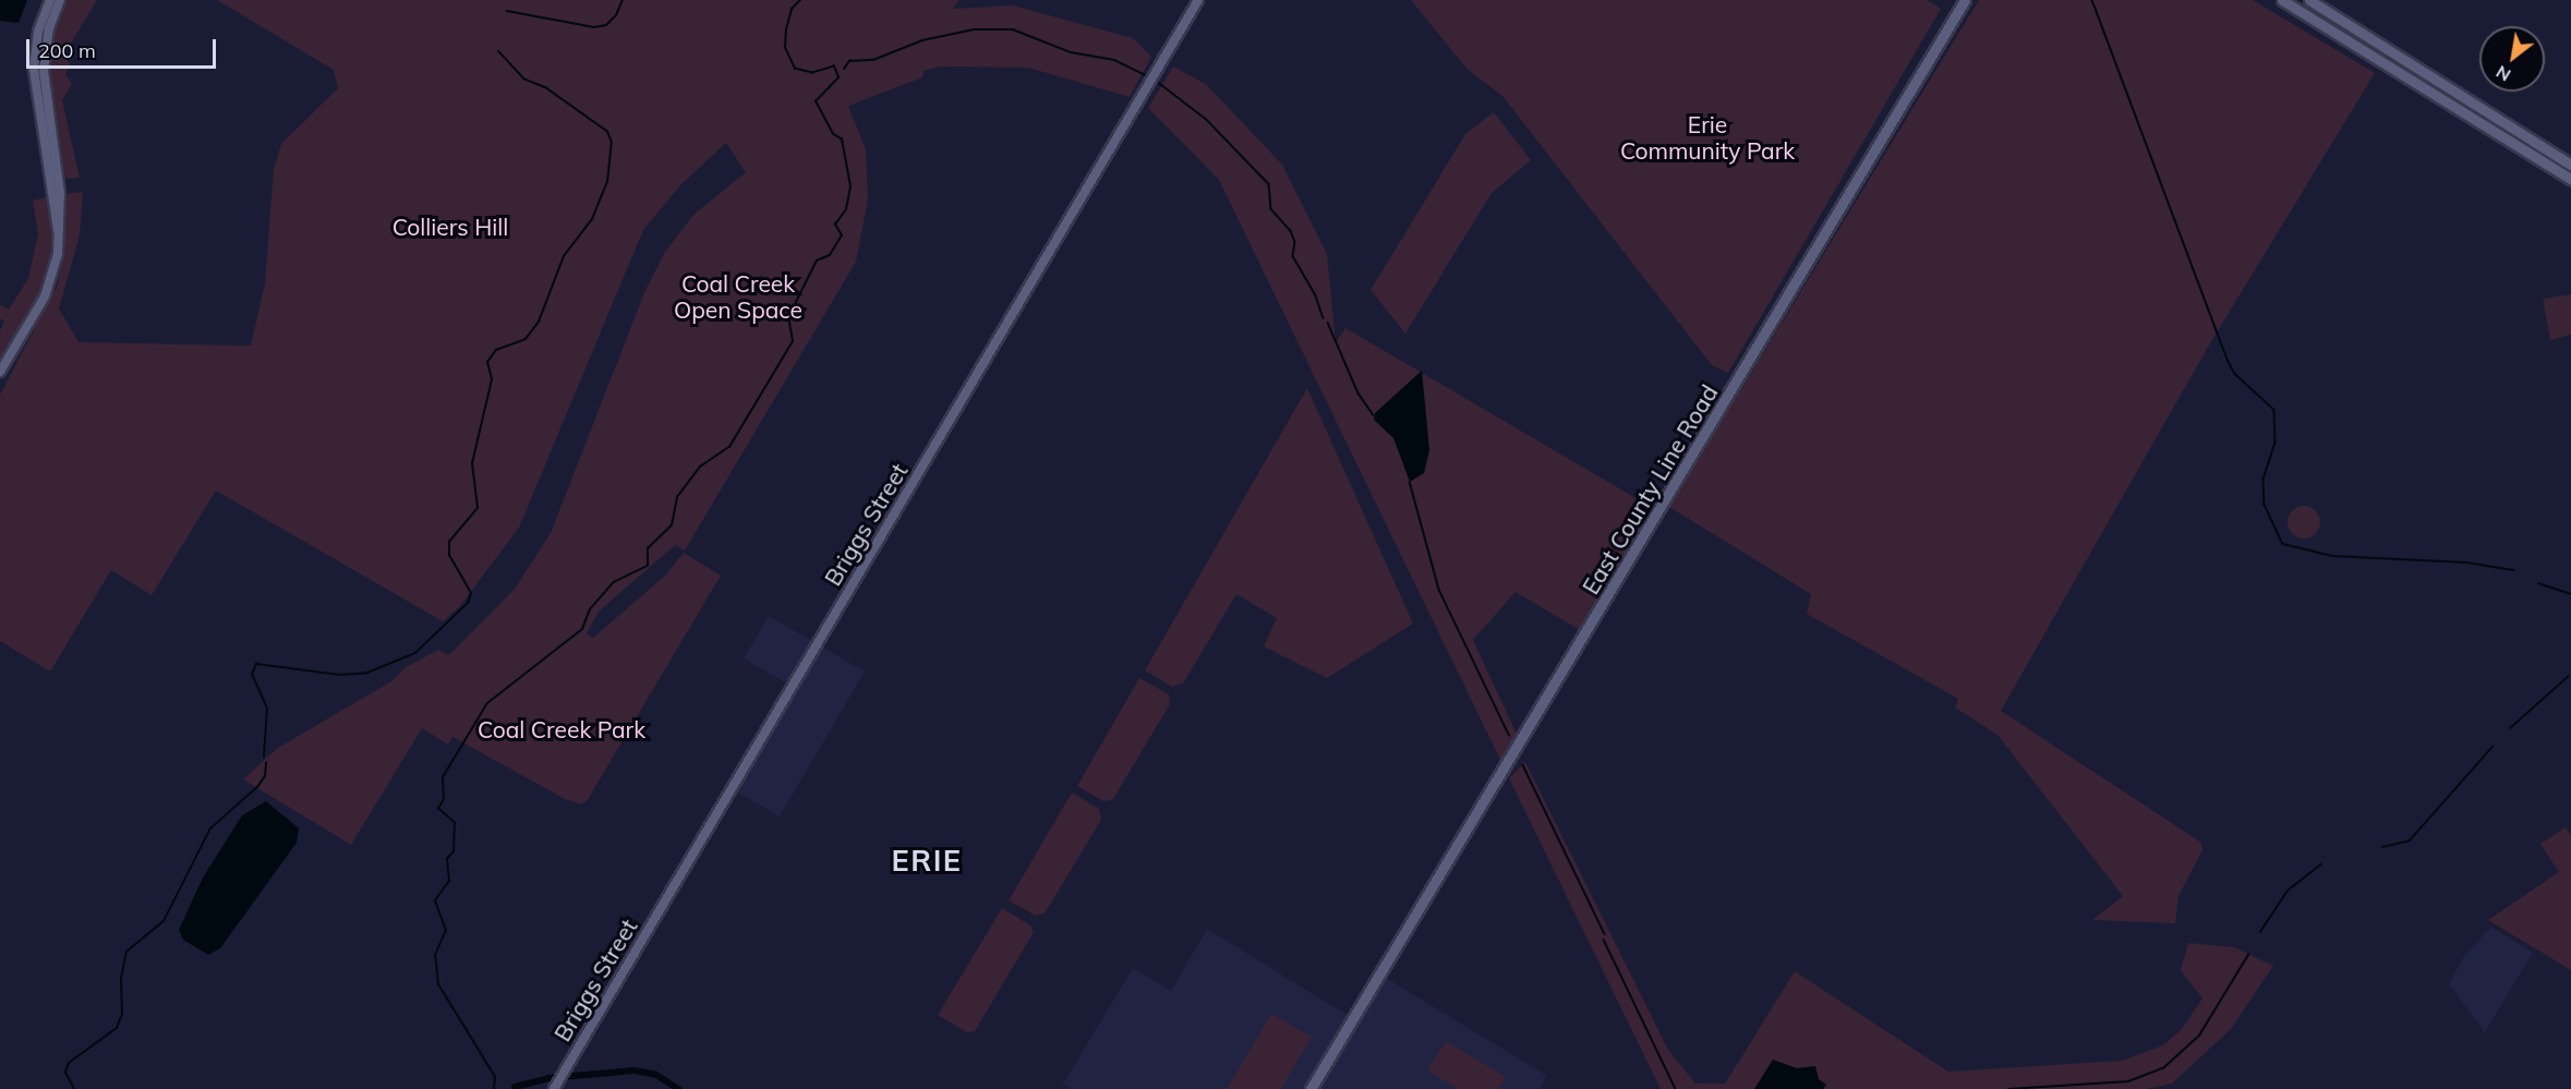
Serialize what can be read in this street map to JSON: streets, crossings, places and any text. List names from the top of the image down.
{
  "streets": {
    "main road": ["East County Line Road"],
    "street": ["Briggs Street"]
  },
  "districts": ["ERIE"],
  "parks": [
    "Erie Community Park",
    "Colliers Hill",
    "Coal Creek Open Space",
    "Coal Creek Park"
  ],
  "scale_bar": "200 m",
  "north": "bottom left"
}
